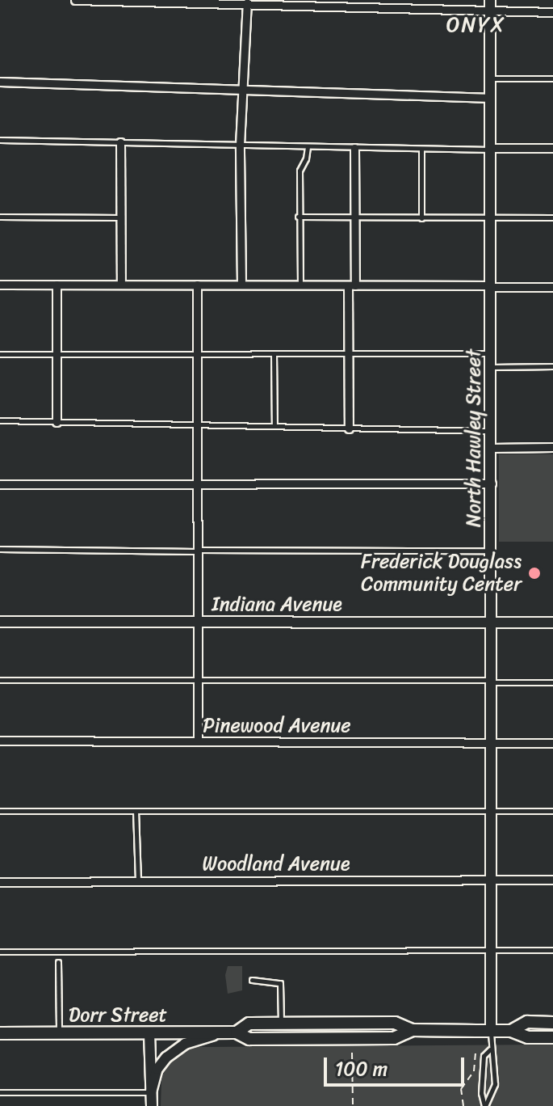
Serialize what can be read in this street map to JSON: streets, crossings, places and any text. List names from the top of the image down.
{
  "streets": {
    "main road": ["Dorr Street"],
    "street": [
      "North Hawley Street",
      "Indiana Avenue",
      "Pinewood Avenue",
      "Woodland Avenue"
    ]
  },
  "crossings": [
    ["North Hawley Street", "Indiana Avenue"],
    ["North Hawley Street", "Pinewood Avenue"],
    ["North Hawley Street", "Woodland Avenue"],
    ["North Hawley Street", "Dorr Street"]
  ],
  "districts": ["ONYX"],
  "places": ["Frederick Douglass Community Center"],
  "scale_bar": "100 m"
}
